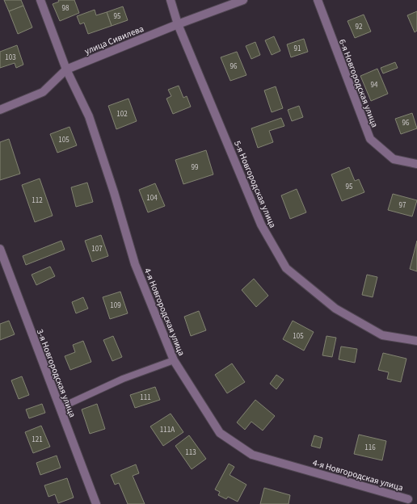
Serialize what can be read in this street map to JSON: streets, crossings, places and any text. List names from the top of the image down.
{
  "streets": {
    "street": [
      "улица Сивилева",
      "6-я Новгородская улица",
      "5-я Новгородская улица",
      "4-я Новгородская улица",
      "3-я Новгородская улица"
    ]
  },
  "crossings": [
    ["улица Сивилева", "5-я Новгородская улица"],
    ["улица Сивилева", "4-я Новгородская улица"]
  ],
  "house_numbers": [
    "98",
    "95",
    "92",
    "91",
    "103",
    "96",
    "94",
    "102",
    "96",
    "105",
    "99",
    "95",
    "104",
    "112",
    "97",
    "107",
    "109",
    "105",
    "111",
    "111А",
    "121",
    "116",
    "113"
  ]
}
